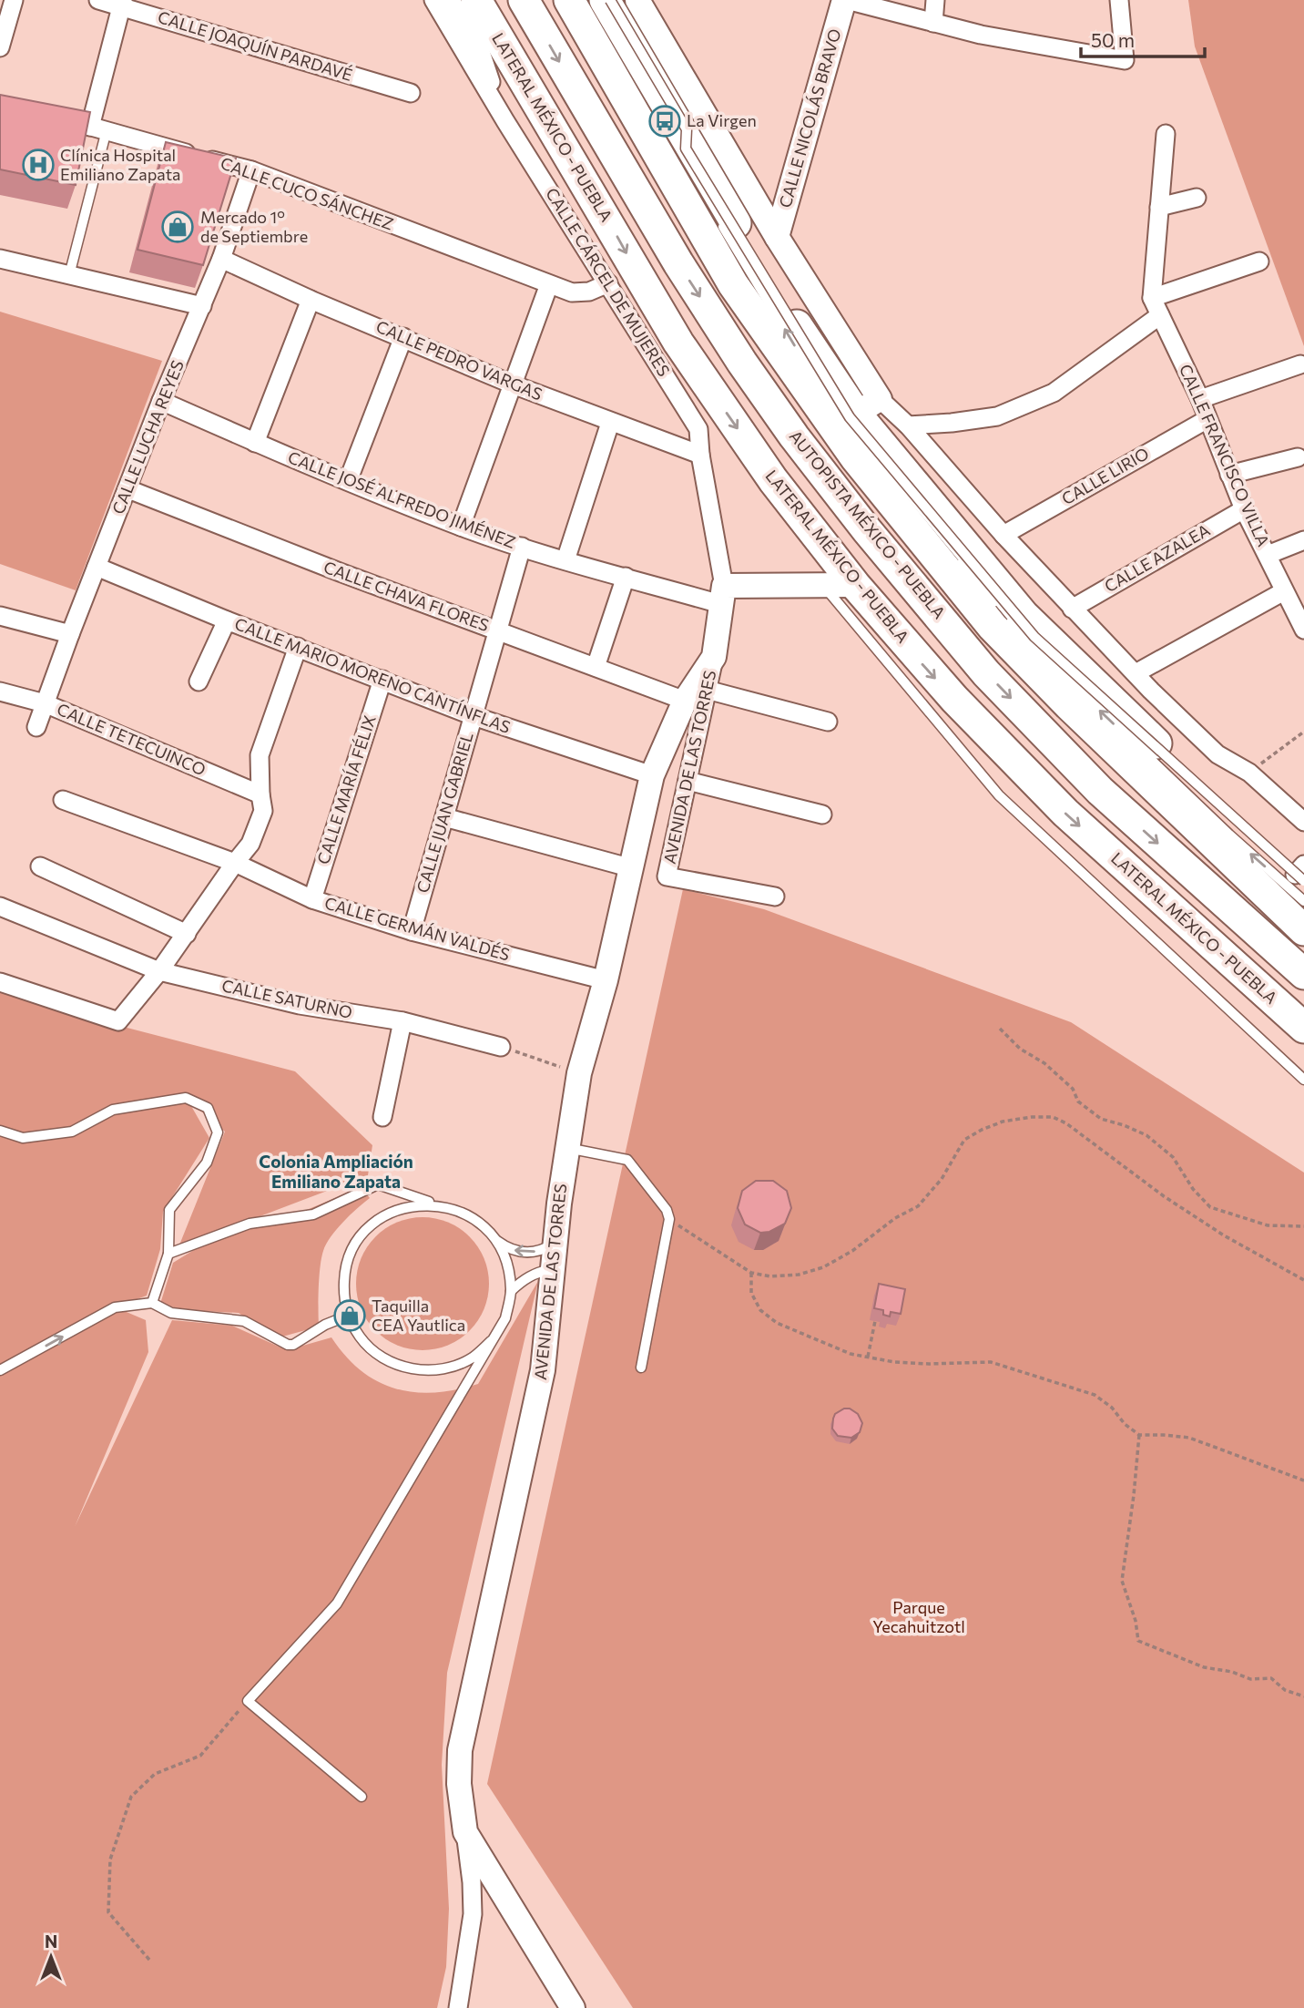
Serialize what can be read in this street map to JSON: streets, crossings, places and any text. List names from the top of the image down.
{
  "streets": {
    "highway": ["LATERAL MÉXICO - PUEBLA", "AUTOPISTA MÉXICO - PUEBLA"],
    "street": [
      "CALLE JOAQUÍN PARDAVÉ",
      "CALLE NICOLÁS BRAVO",
      "CALLE CUCO SÁNCHEZ",
      "CALLE CÁRCEL DE MUJERES",
      "CALLE PEDRO VARGAS",
      "CALLE LUCHA REYES",
      "CALLE FRANCISCO VILLA",
      "CALLE LIRIO",
      "CALLE JOSÉ ALFREDO JIMÉNEZ",
      "CALLE AZALEA",
      "CALLE CHAVA FLORES",
      "CALLE MARIO MORENO CANTÍNFLAS",
      "CALLE TETECUINCO",
      "AVENIDA DE LAS TORRES",
      "CALLE MARÍA FÉLIX",
      "CALLE JUAN GABRIEL",
      "CALLE GERMÁN VALDÉS",
      "CALLE SATURNO"
    ]
  },
  "crossings": [
    ["CALLE CUCO SÁNCHEZ", "CALLE CÁRCEL DE MUJERES"],
    ["CALLE CUCO SÁNCHEZ", "CALLE LUCHA REYES"],
    ["CALLE CÁRCEL DE MUJERES", "CALLE PEDRO VARGAS"],
    ["CALLE CÁRCEL DE MUJERES", "CALLE JOSÉ ALFREDO JIMÉNEZ"],
    ["CALLE CÁRCEL DE MUJERES", "AVENIDA DE LAS TORRES"],
    ["CALLE PEDRO VARGAS", "CALLE LUCHA REYES"],
    ["CALLE LUCHA REYES", "CALLE JOSÉ ALFREDO JIMÉNEZ"],
    ["CALLE LUCHA REYES", "CALLE CHAVA FLORES"],
    ["CALLE LUCHA REYES", "CALLE MARIO MORENO CANTÍNFLAS"],
    ["CALLE LUCHA REYES", "CALLE TETECUINCO"],
    ["CALLE FRANCISCO VILLA", "CALLE LIRIO"],
    ["CALLE FRANCISCO VILLA", "CALLE AZALEA"],
    ["CALLE JOSÉ ALFREDO JIMÉNEZ", "AVENIDA DE LAS TORRES"],
    ["CALLE JOSÉ ALFREDO JIMÉNEZ", "CALLE JUAN GABRIEL"],
    ["CALLE CHAVA FLORES", "AVENIDA DE LAS TORRES"],
    ["CALLE CHAVA FLORES", "CALLE JUAN GABRIEL"],
    ["CALLE MARIO MORENO CANTÍNFLAS", "AVENIDA DE LAS TORRES"],
    ["CALLE MARIO MORENO CANTÍNFLAS", "CALLE MARÍA FÉLIX"],
    ["CALLE MARIO MORENO CANTÍNFLAS", "CALLE JUAN GABRIEL"],
    ["AVENIDA DE LAS TORRES", "CALLE GERMÁN VALDÉS"],
    ["CALLE MARÍA FÉLIX", "CALLE GERMÁN VALDÉS"],
    ["CALLE JUAN GABRIEL", "CALLE GERMÁN VALDÉS"]
  ],
  "districts": ["Colonia Ampliación Emiliano Zapata"],
  "parks": ["Parque Yecahuitzotl"],
  "places": {
    "bus stop": ["La Virgen"],
    "hospital": ["Clínica Hospital Emiliano Zapata"],
    "shop": ["Mercado 1° de Septiembre", "Taquilla CEA Yautlica"]
  },
  "scale_bar": "50 m",
  "north": "top"
}
